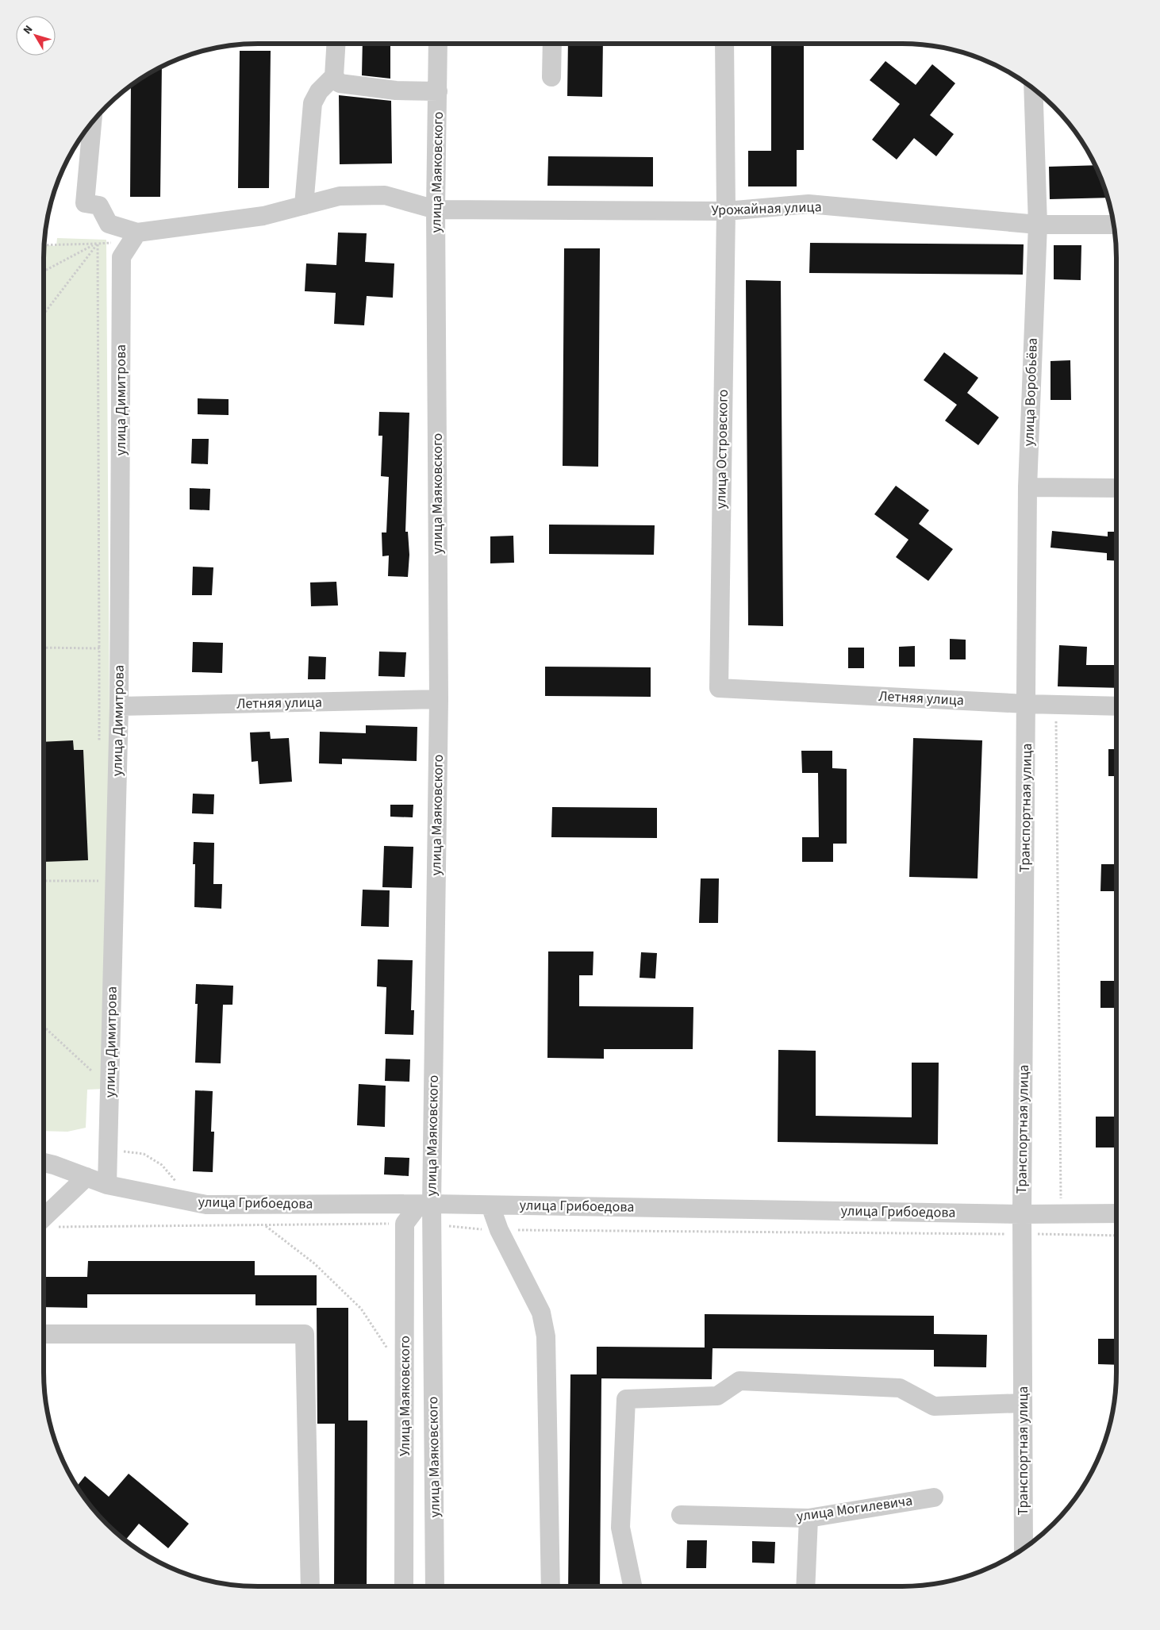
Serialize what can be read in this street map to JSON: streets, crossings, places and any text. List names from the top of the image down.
{
  "streets": {
    "street": [
      "улица Маяковского",
      "Урожайная улица",
      "улица Воробьёва",
      "улица Димитрова",
      "улица Островского",
      "Летняя улица",
      "Транспортная улица",
      "улица Грибоедова",
      "Улица Маяковского",
      "улица Могилевича"
    ]
  },
  "crossings": [
    ["улица Маяковского", "Урожайная улица"],
    ["улица Маяковского", "Летняя улица"],
    ["улица Маяковского", "улица Грибоедова"],
    ["улица Маяковского", "Улица Маяковского"],
    ["Урожайная улица", "улица Воробьёва"],
    ["Урожайная улица", "улица Димитрова"],
    ["Урожайная улица", "улица Островского"],
    ["улица Воробьёва", "Летняя улица"],
    ["улица Воробьёва", "Транспортная улица"],
    ["улица Димитрова", "Летняя улица"],
    ["улица Димитрова", "улица Грибоедова"],
    ["улица Островского", "Летняя улица"],
    ["Летняя улица", "Транспортная улица"],
    ["Транспортная улица", "улица Грибоедова"],
    ["улица Грибоедова", "Улица Маяковского"]
  ],
  "north": "top left"
}
